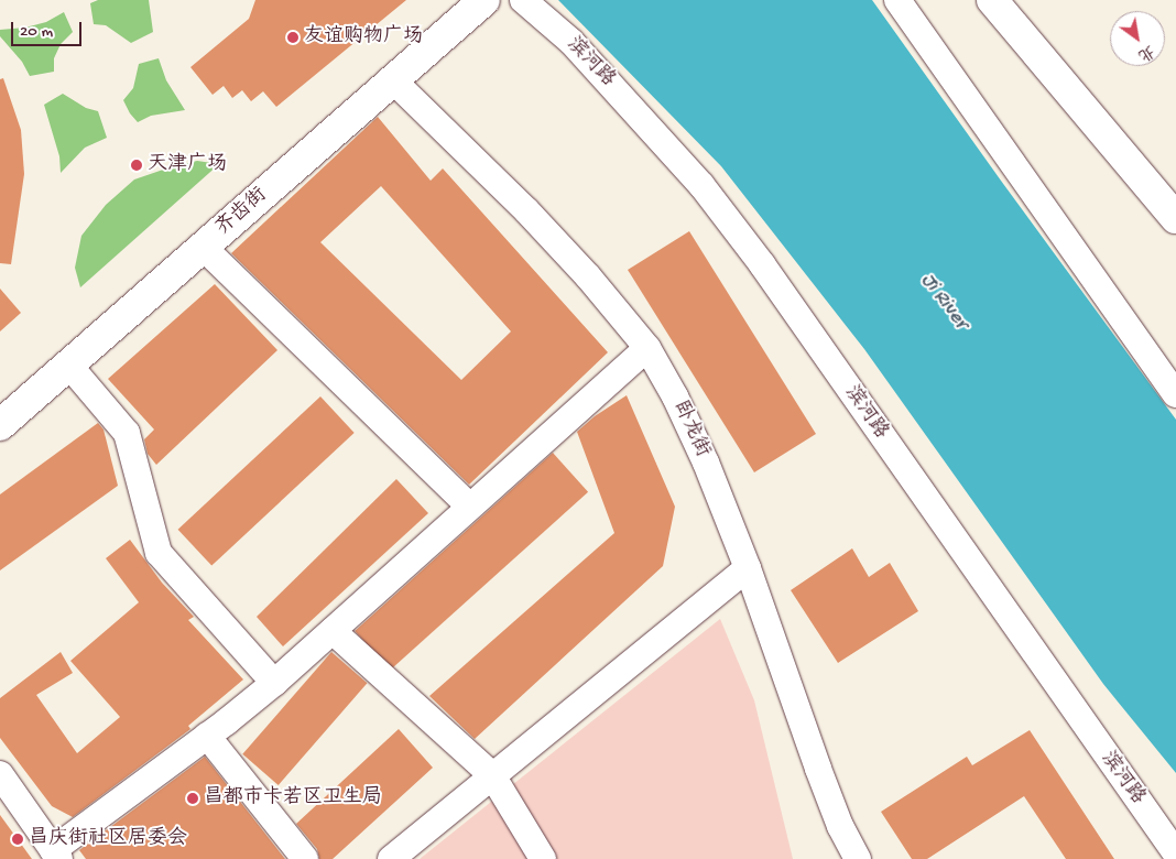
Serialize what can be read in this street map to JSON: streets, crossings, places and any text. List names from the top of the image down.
{
  "streets": {
    "main road": ["齐齿街"],
    "street": ["滨河路", "卧龙街"]
  },
  "crossings": [
    ["齐齿街", "卧龙街"]
  ],
  "water": ["Ji River"],
  "places": [
    "友谊购物广场",
    "天津广场",
    "昌都市卡若区卫生局",
    "昌庆街社区居委会"
  ],
  "scale_bar": "20 m",
  "north": "bottom right"
}
